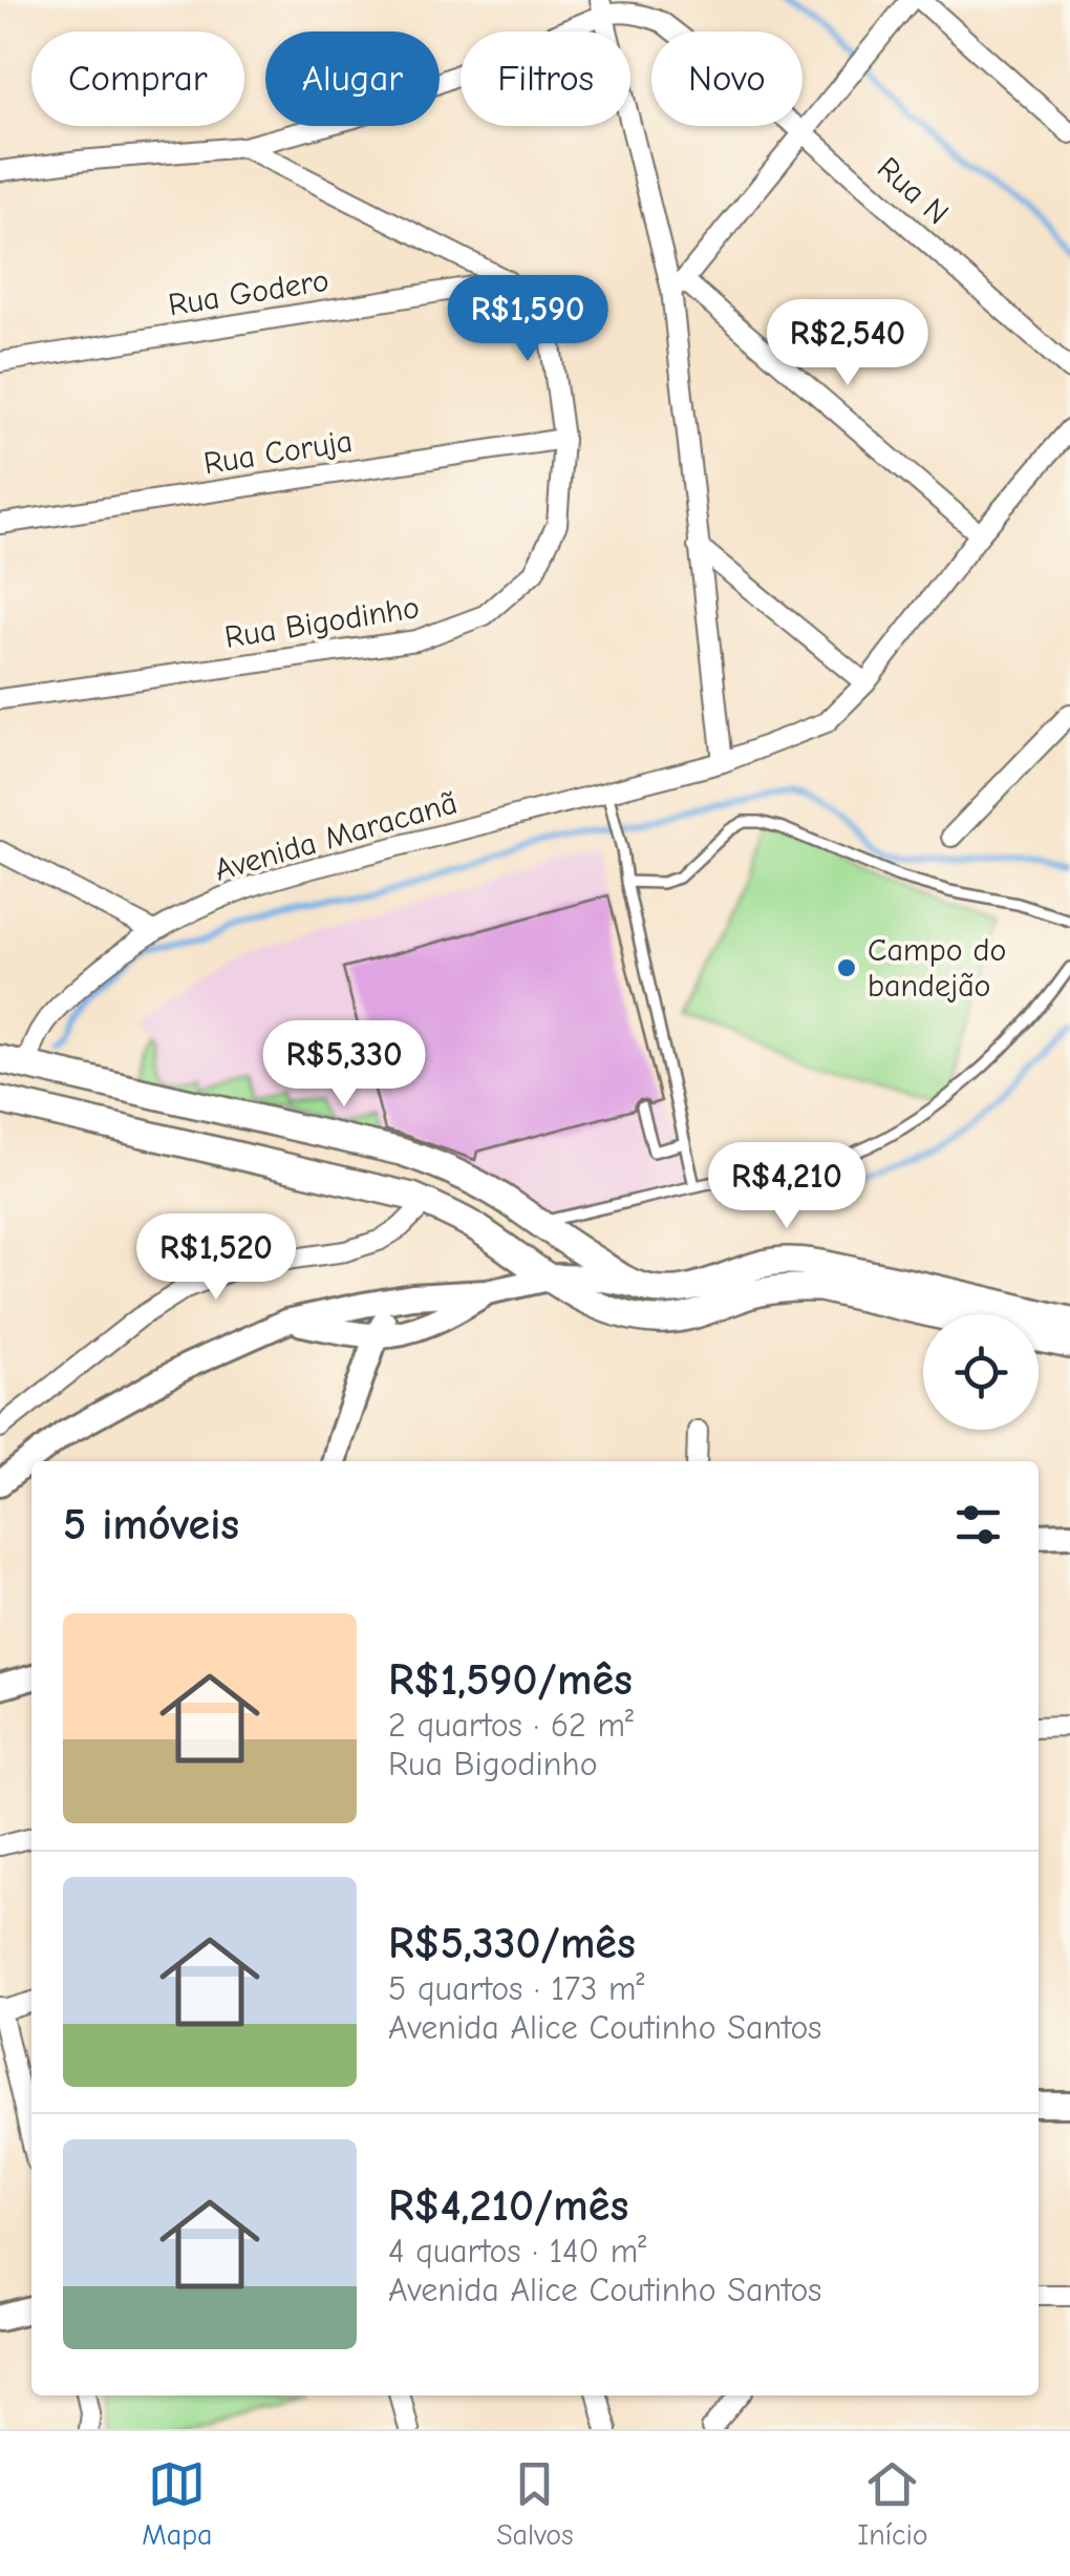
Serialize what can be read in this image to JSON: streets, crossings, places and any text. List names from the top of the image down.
{
  "streets": {
    "street": [
      "Rua N",
      "Rua Godero",
      "Rua Coruja",
      "Rua Bigodinho",
      "Avenida Maracanã"
    ]
  },
  "crossings": [
    ["Rua Godero", "Rua Bigodinho"],
    ["Rua Coruja", "Rua Bigodinho"]
  ],
  "places": ["Campo do bandejão"],
  "page": {
    "chip": [
      "Comprar",
      "Alugar",
      "Filtros",
      "Novo"
    ],
    "price": [
      "R$1,590",
      "R$2,540",
      "R$5,330",
      "R$4,210",
      "R$1,520"
    ],
    "heading": "5 imóveis",
    "list": [
      {
        "name": "R$1,590/mês",
        "note": "2 quartos · 62 m² · Rua Bigodinho"
      },
      {
        "name": "R$5,330/mês",
        "note": "5 quartos · 173 m² · Avenida Alice Coutinho Santos"
      },
      {
        "name": "R$4,210/mês",
        "note": "4 quartos · 140 m² · Avenida Alice Coutinho Santos"
      }
    ],
    "tabs": ["Mapa", "Salvos", "Início"]
  }
}
